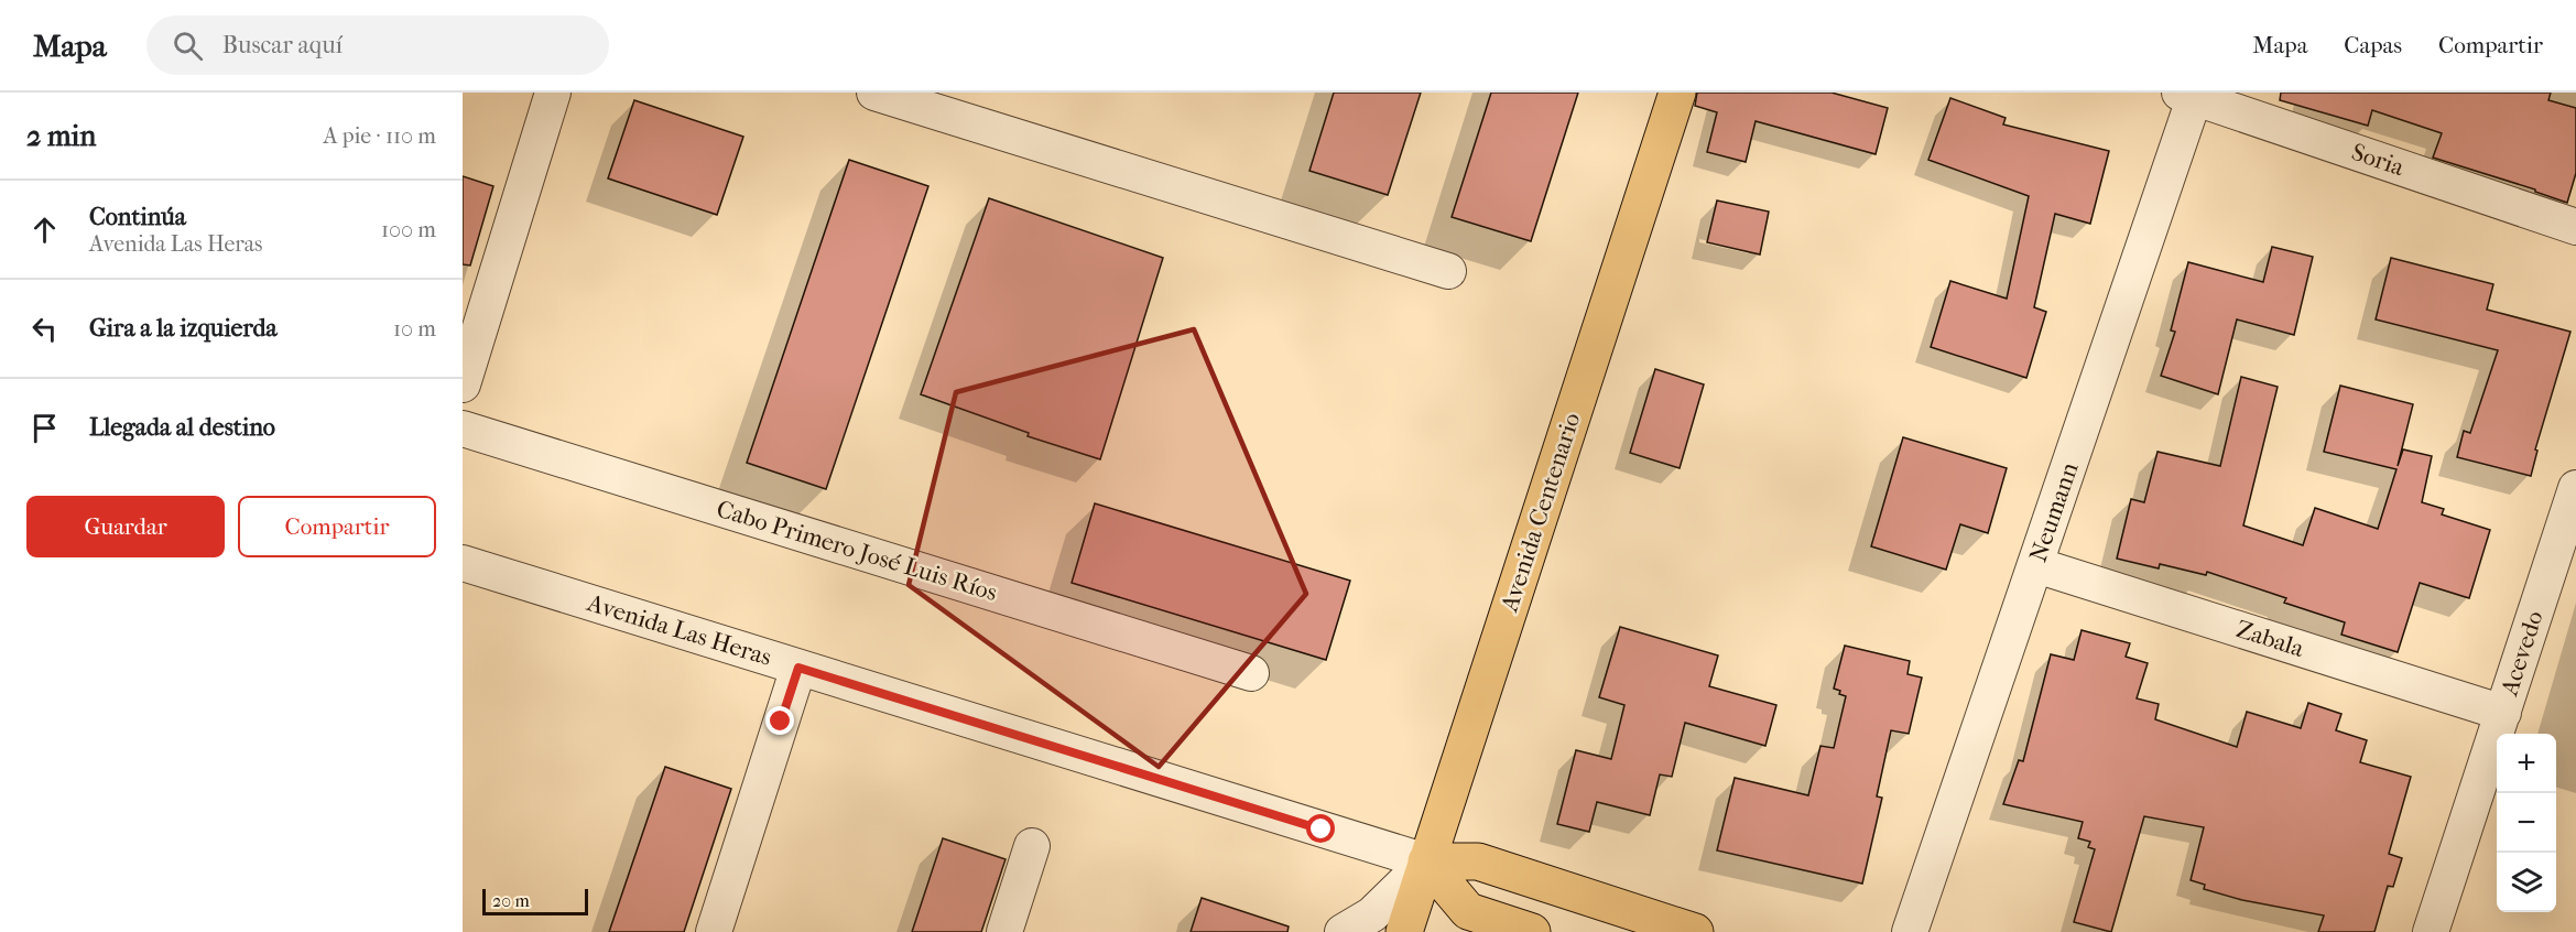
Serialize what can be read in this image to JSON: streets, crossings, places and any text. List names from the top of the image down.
{
  "streets": {
    "main road": ["Avenida Centenario", "Avenida Las Heras"],
    "street": [
      "Soria",
      "Neumann",
      "Cabo Primero José Luis Ríos",
      "Zabala",
      "Acevedo"
    ]
  },
  "crossings": [
    ["Soria", "Neumann"],
    ["Avenida Centenario", "Avenida Las Heras"],
    ["Neumann", "Zabala"],
    ["Zabala", "Acevedo"]
  ],
  "scale_bar": "20 m",
  "page": {
    "header": "Mapa",
    "search": "Buscar aquí",
    "nav": ["Mapa", "Capas", "Compartir"],
    "heading": ["2 min", "A pie · 110 m"],
    "list": [
      ["Continúa", "Avenida Las Heras", "100 m"],
      ["Gira a la izquierda", "10 m"],
      "Llegada al destino"
    ],
    "buttons": ["Guardar", "Compartir"],
    "map_buttons": ["+", "−"],
    "scale": "20 m"
  }
}
